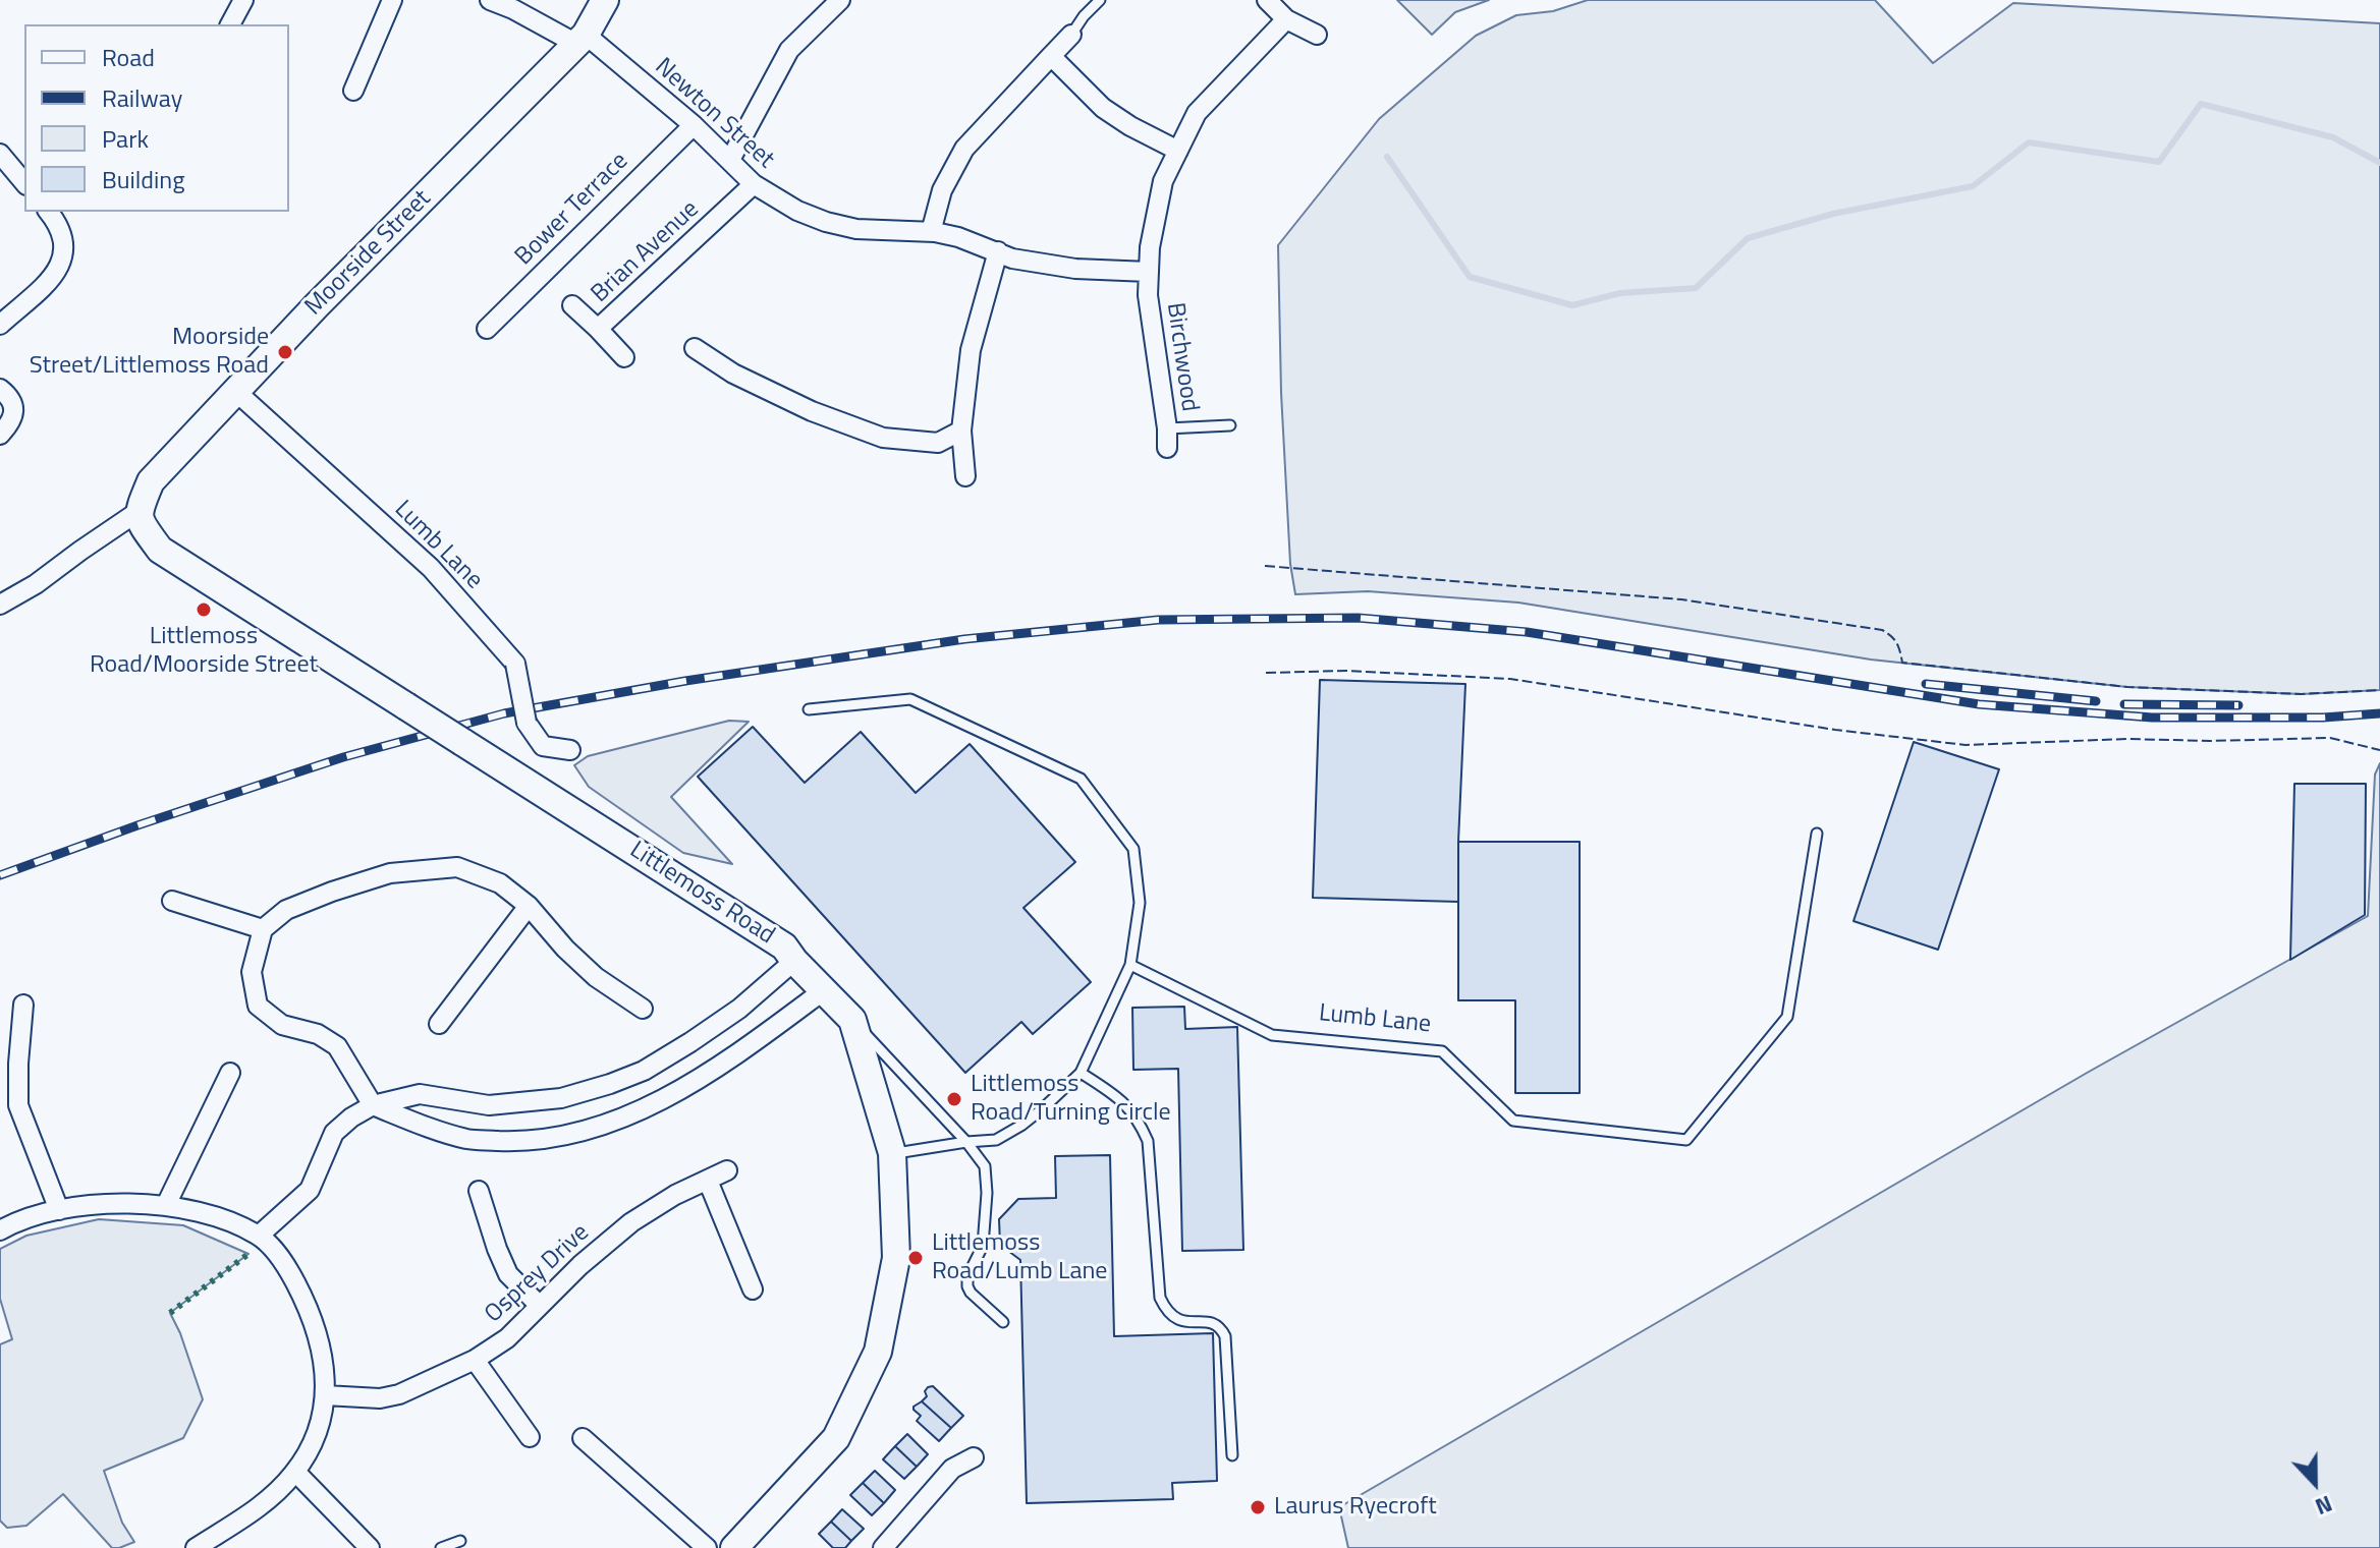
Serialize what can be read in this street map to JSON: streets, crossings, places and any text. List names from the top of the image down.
{
  "streets": {
    "street": [
      "Newton Street",
      "Bower Terrace",
      "Brian Avenue",
      "Moorside Street",
      "Birchwood",
      "Lumb Lane",
      "Littlemoss Road",
      "Osprey Drive"
    ]
  },
  "crossings": [
    ["Newton Street", "Bower Terrace"],
    ["Newton Street", "Brian Avenue"],
    ["Newton Street", "Moorside Street"],
    ["Newton Street", "Birchwood"],
    ["Moorside Street", "Lumb Lane"],
    ["Moorside Street", "Littlemoss Road"]
  ],
  "places": [
    "Moorside Street/Littlemoss Road",
    "Littlemoss Road/Moorside Street",
    "Littlemoss Road/Turning Circle",
    "Littlemoss Road/Lumb Lane",
    "Laurus Ryecroft"
  ],
  "legend": [
    "Road",
    "Railway",
    "Park",
    "Building"
  ],
  "north": "bottom"
}
